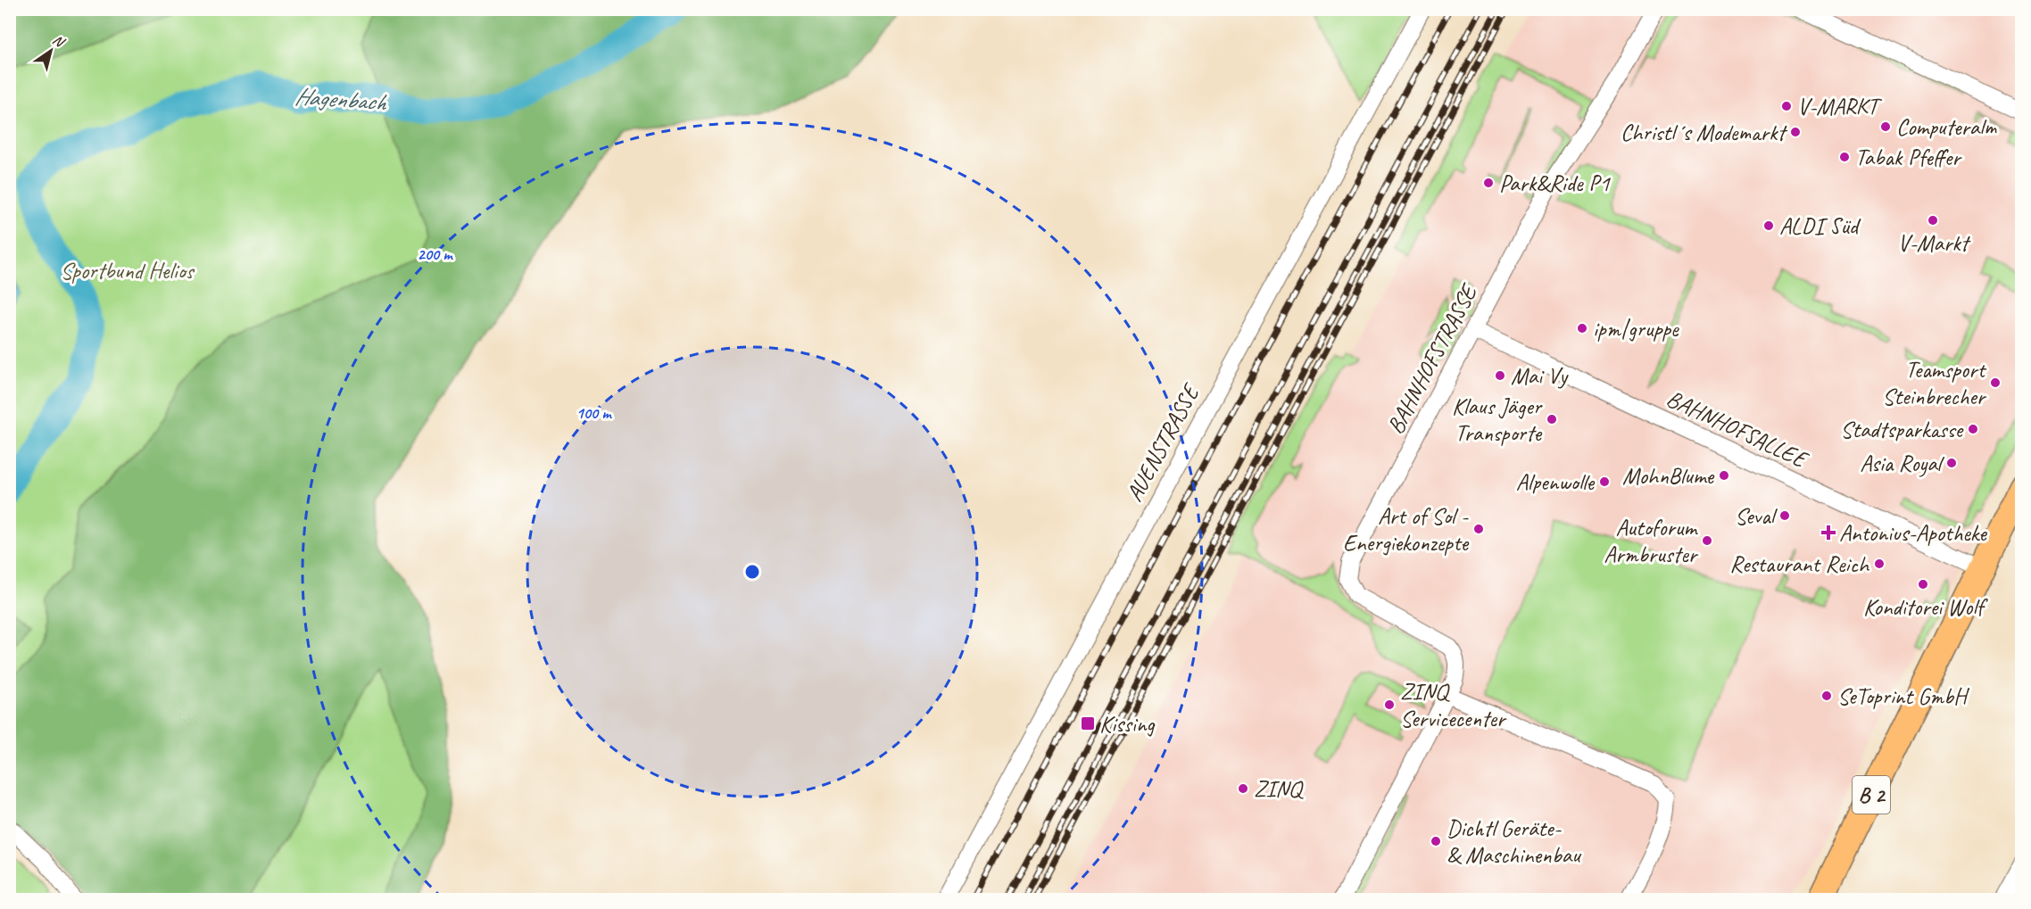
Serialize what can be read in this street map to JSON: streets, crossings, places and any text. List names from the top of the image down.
{
  "streets": {
    "main road": ["B 2"],
    "street": ["BAHNHOFSTRASSE", "BAHNHOFSALLEE", "AUENSTRASSE"]
  },
  "crossings": [
    ["BAHNHOFSTRASSE", "BAHNHOFSALLEE"],
    ["BAHNHOFSALLEE", "B 2"]
  ],
  "water": ["Hagenbach"],
  "parks": ["Sportbund Helios"],
  "places": {
    "other": [
      "V-MARKT",
      "Computeralm",
      "Christl´s Modemarkt",
      "Tabak Pfeffer",
      "Park&Ride P1",
      "V-Markt",
      "ALDI Süd",
      "ipm|gruppe",
      "Mai Vy",
      "Teamsport Steinbrecher",
      "Klaus Jäger Transporte",
      "Stadtsparkasse",
      "Asia Royal",
      "MohnBlume",
      "Alpenwolle",
      "Seval",
      "Art of Sol - Energiekonzepte",
      "Autoforum Armbruster",
      "Restaurant Reich",
      "Konditorei Wolf",
      "SeToprint GmbH",
      "ZINQ Servicecenter",
      "ZINQ",
      "Dichtl Geräte- & Maschinenbau"
    ],
    "health": ["Antonius-Apotheke"],
    "transit": ["Kissing"]
  },
  "north": "top right",
  "rings": ["200 m", "100 m"]
}
